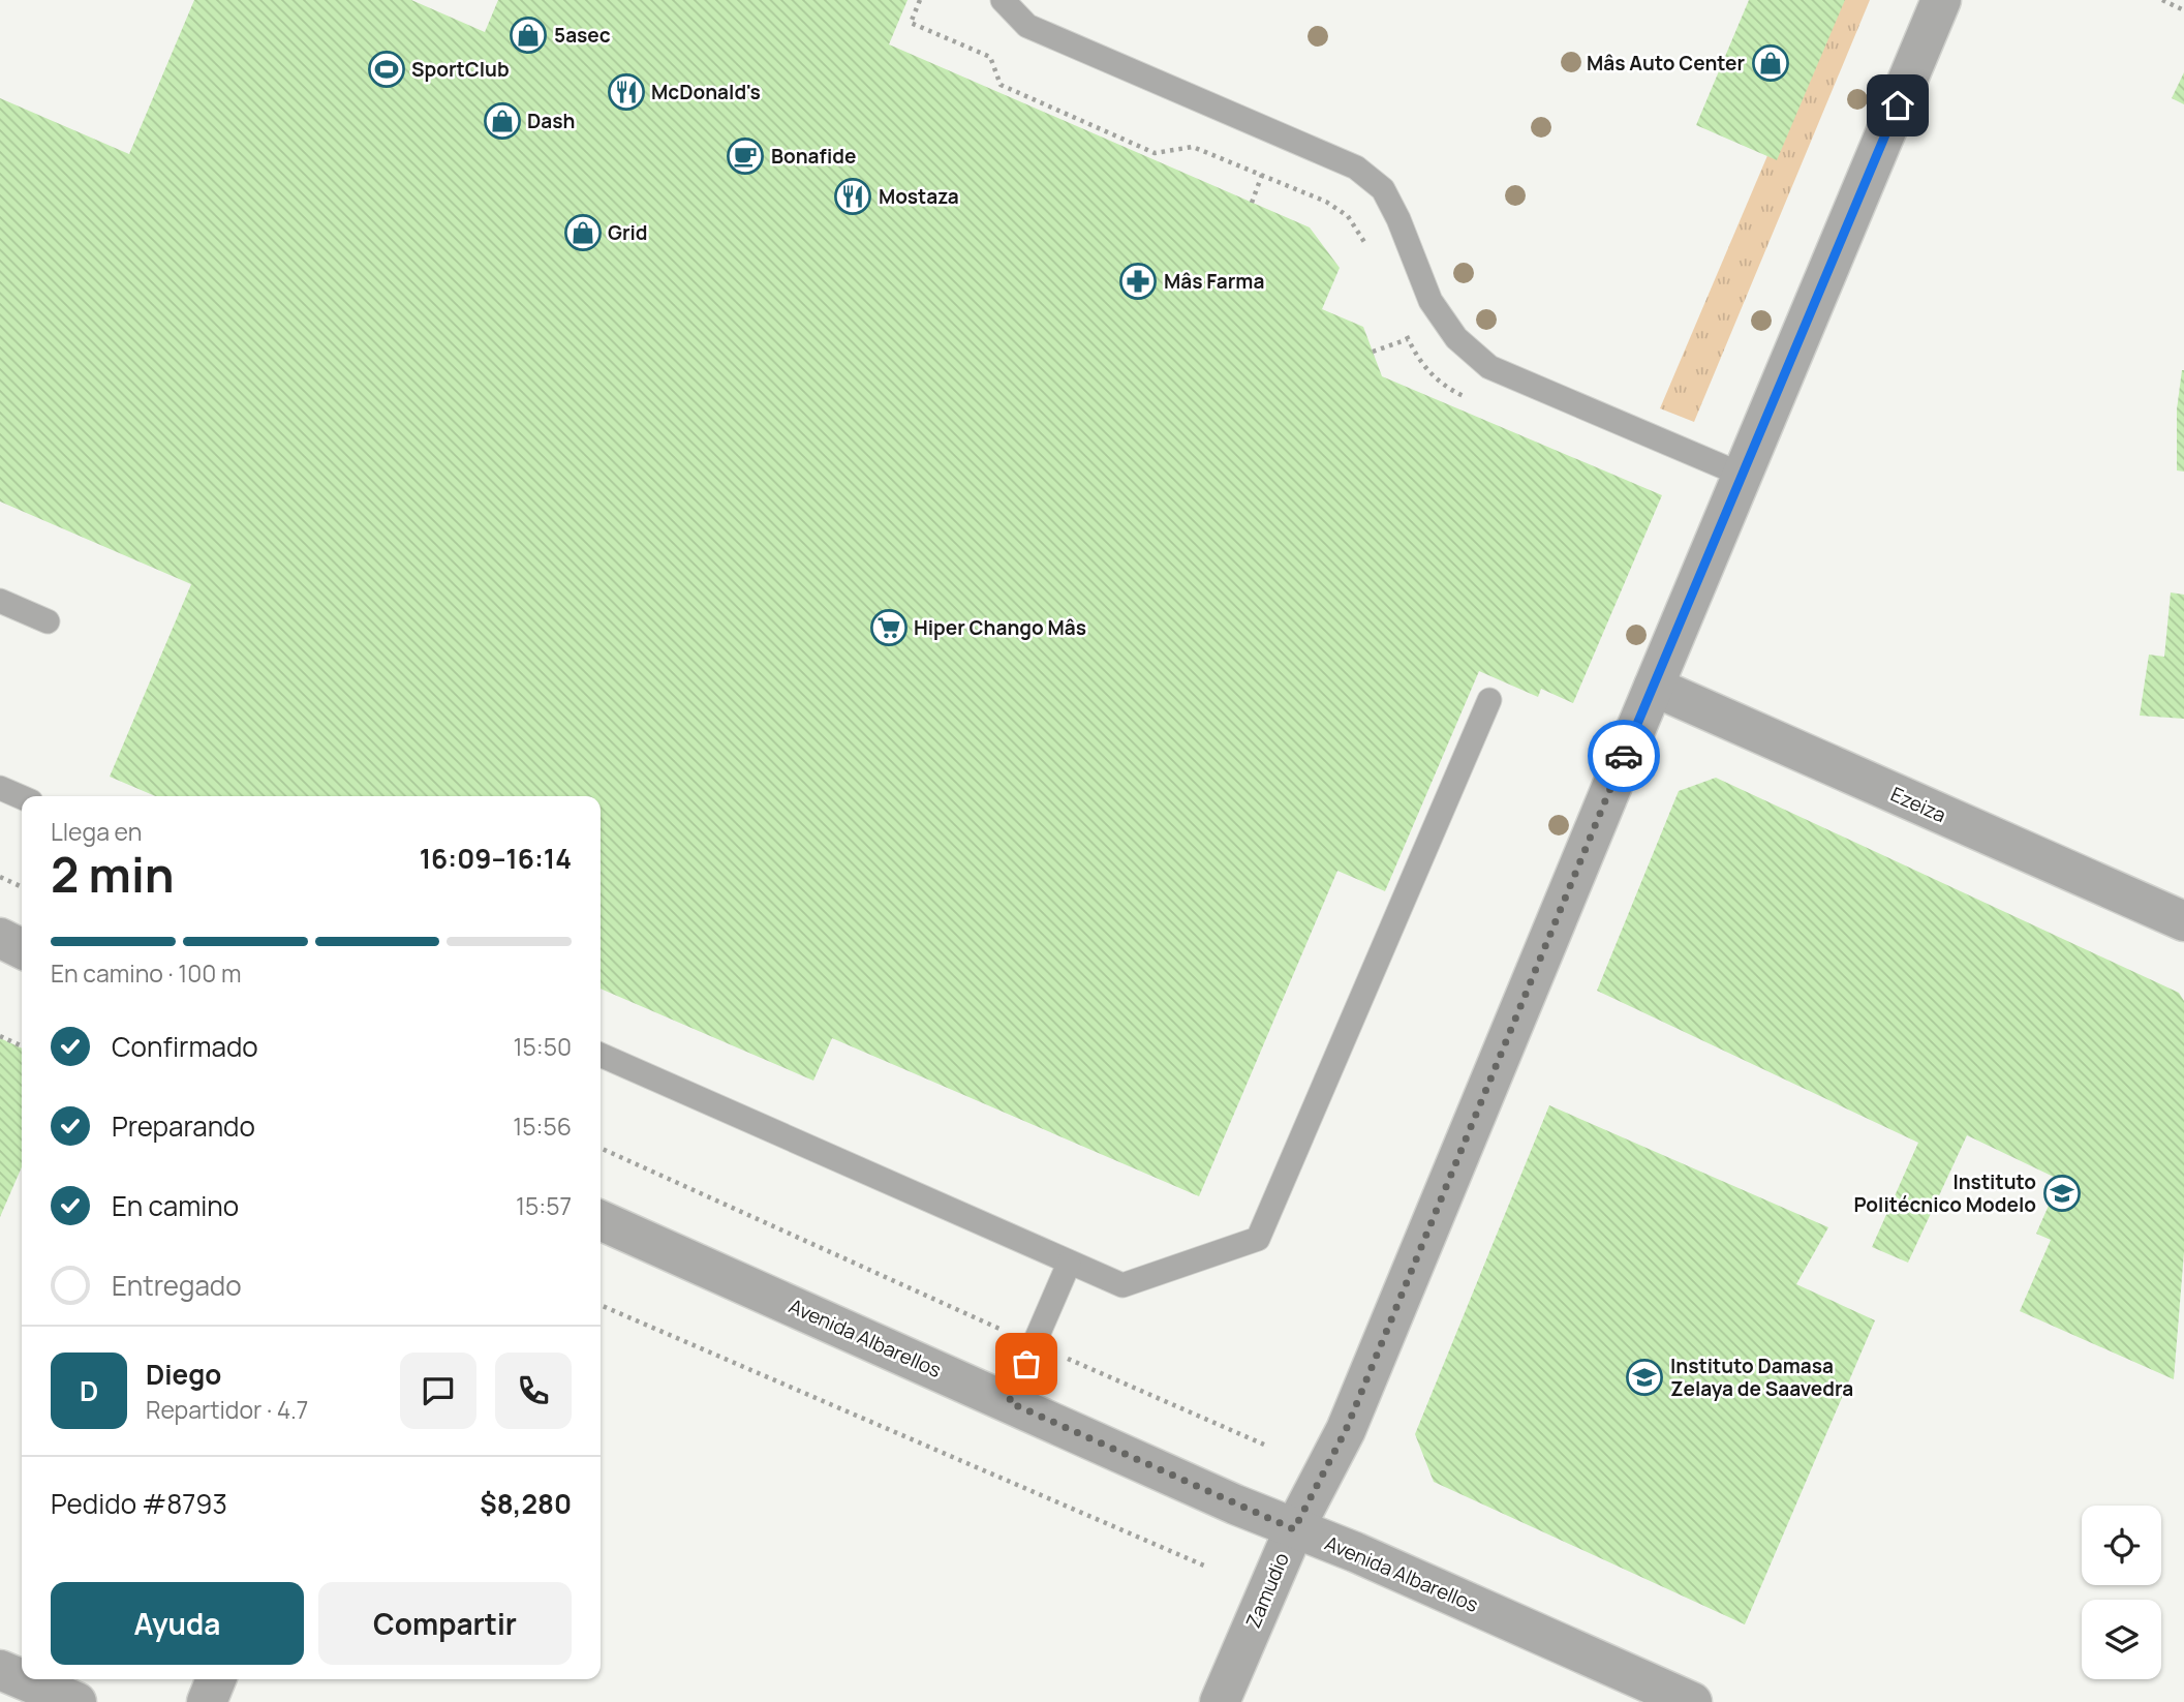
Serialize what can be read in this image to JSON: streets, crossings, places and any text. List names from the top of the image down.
{
  "streets": {
    "street": ["Ezeiza", "Avenida Albarellos", "Zamudio"]
  },
  "crossings": [
    ["Ezeiza", "Zamudio"],
    ["Avenida Albarellos", "Zamudio"]
  ],
  "places": {
    "shop": [
      "5asec",
      "Mâs Auto Center",
      "Dash",
      "Grid"
    ],
    "sports": ["SportClub"],
    "restaurant": ["McDonald's", "Mostaza"],
    "cafe": ["Bonafide"],
    "pharmacy": ["Mâs Farma"],
    "supermarket": ["Hiper Chango Mâs"],
    "school or university": ["Instituto Politécnico Modelo", "Instituto Damasa Zelaya de Saavedra"]
  },
  "page": {
    "heading": ["2 min", "Llega en", "16:09–16:14"],
    "panel": [
      "Diego",
      "Repartidor · 4.7",
      "Pedido #8793",
      "$8,280"
    ],
    "bar": "En camino · 100 m",
    "list": [
      ["Confirmado", "15:50"],
      ["Preparando", "15:56"],
      ["En camino", "15:57"],
      "Entregado"
    ],
    "round": "D",
    "buttons": ["Ayuda", "Compartir"]
  }
}
